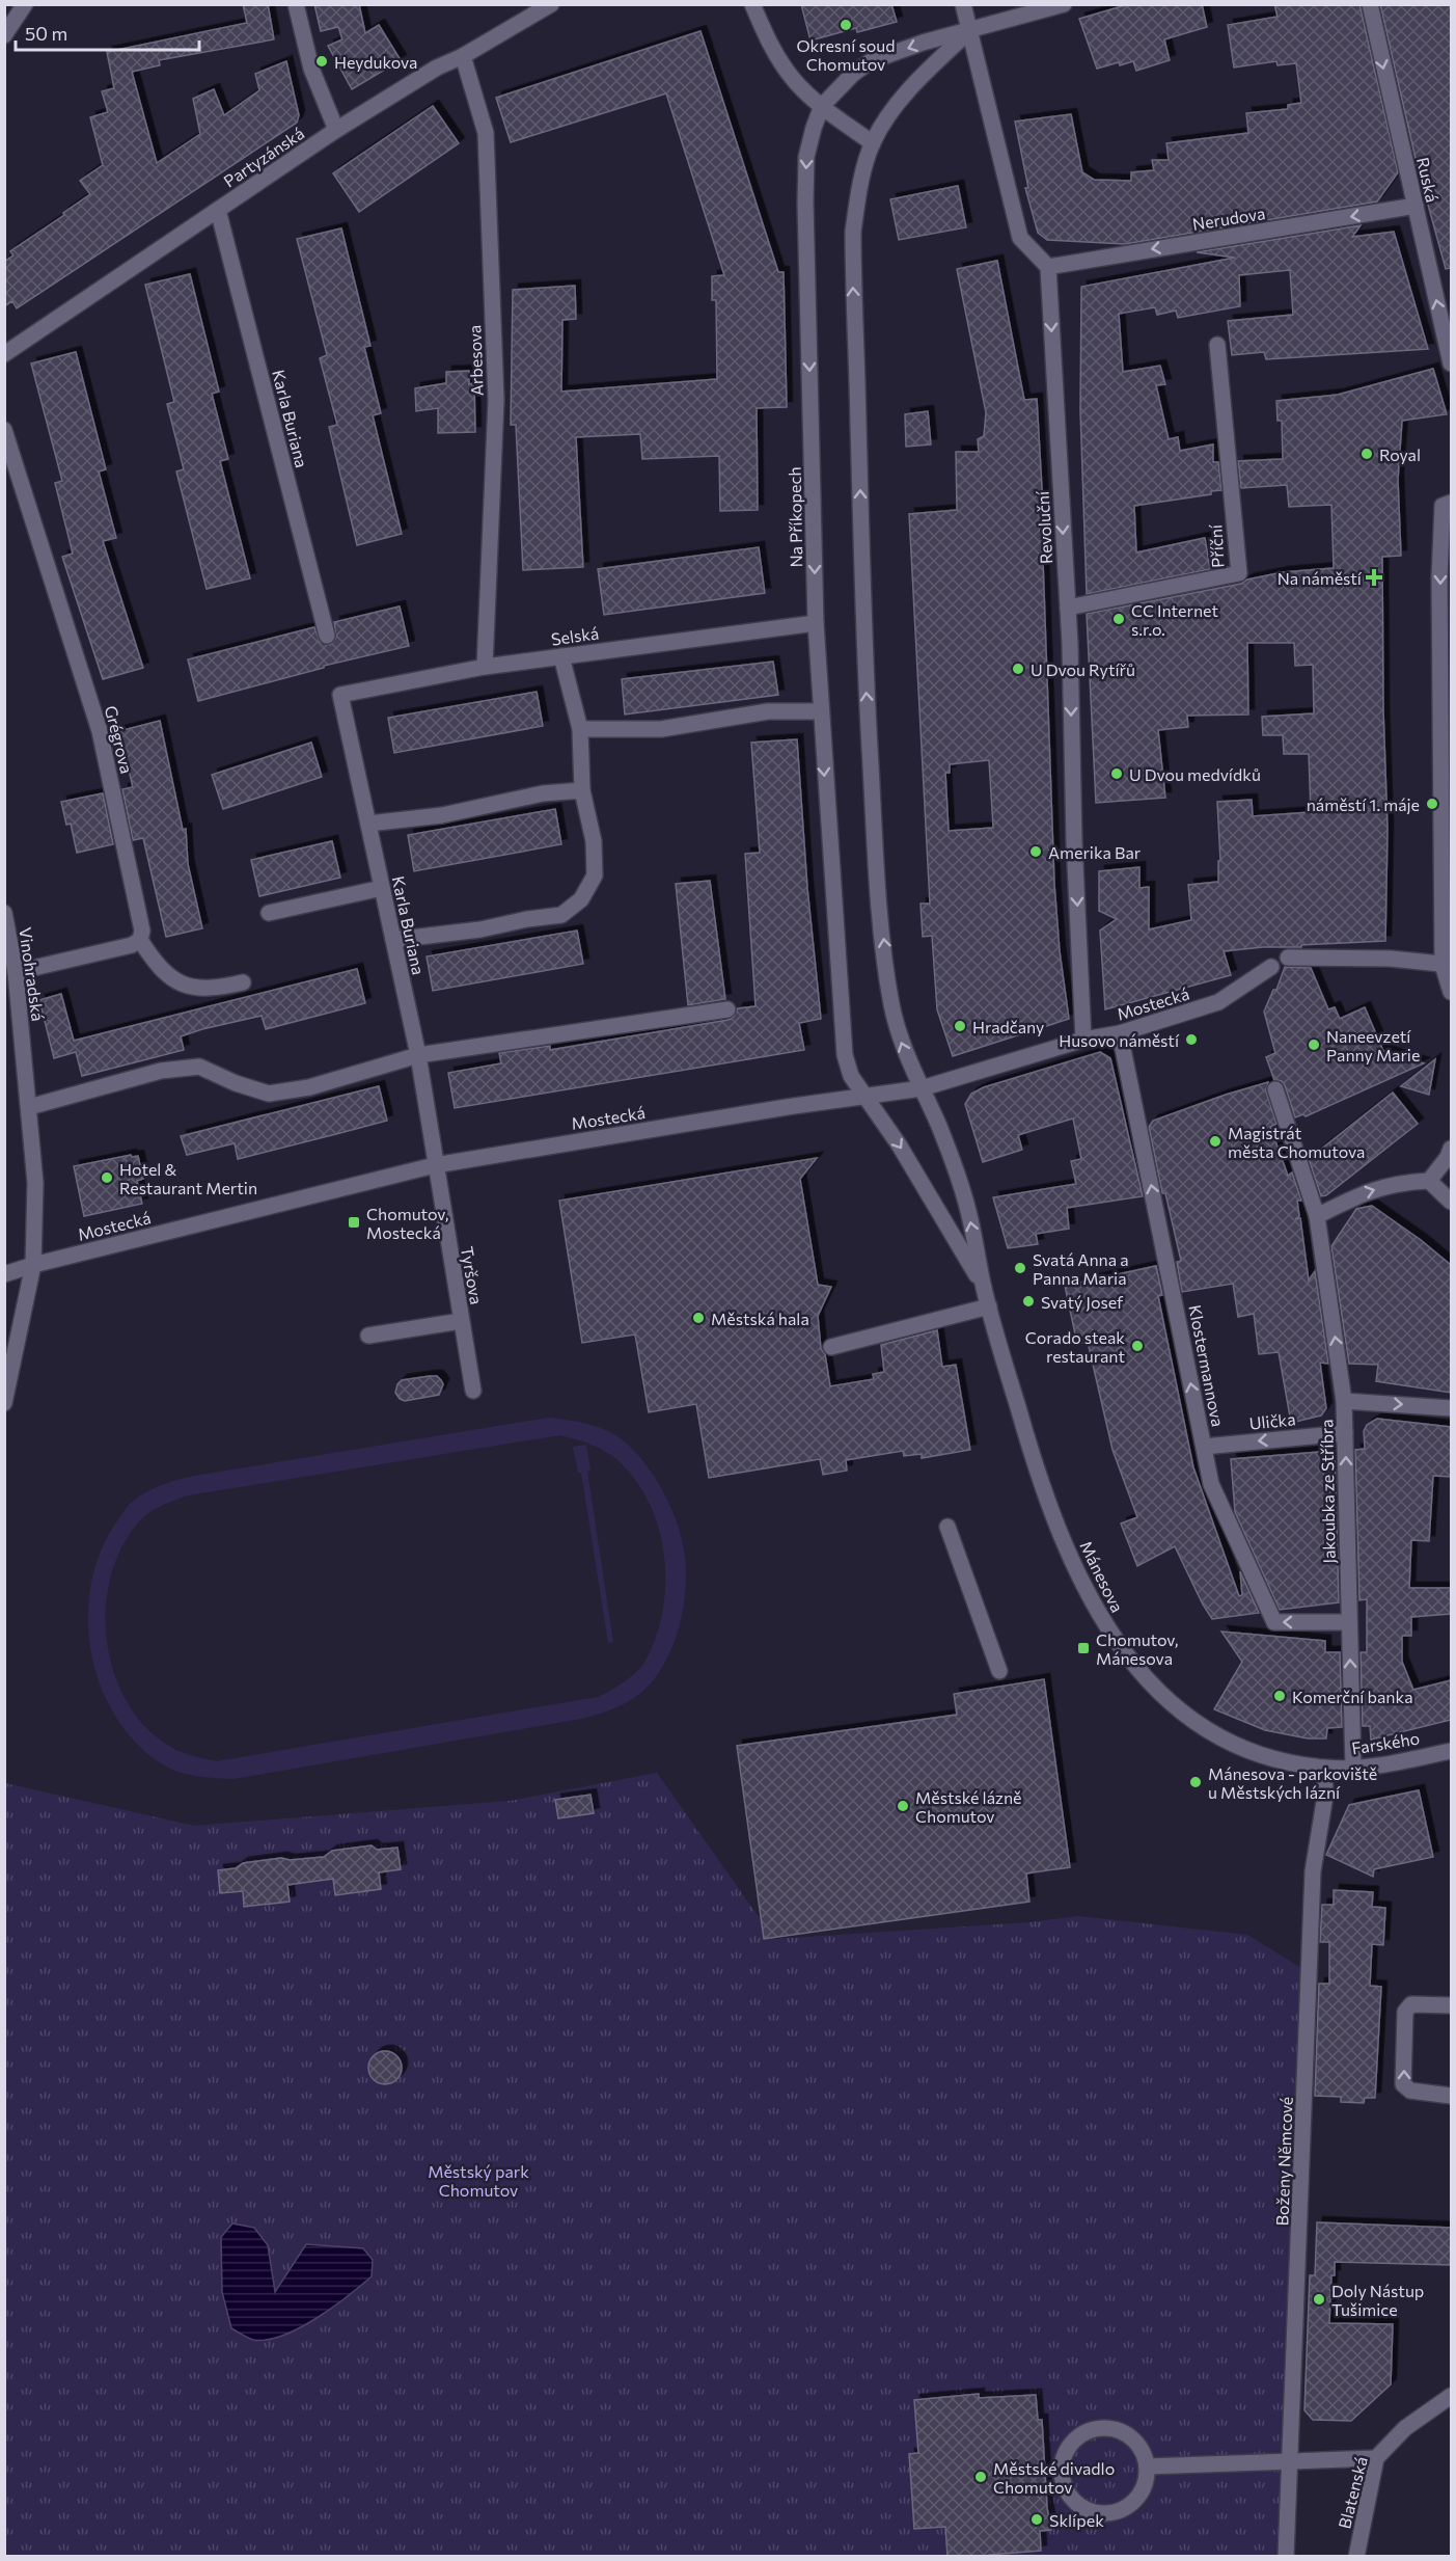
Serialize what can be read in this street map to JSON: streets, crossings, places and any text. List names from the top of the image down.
{
  "streets": {
    "street": [
      "Partyzánská",
      "Ruská",
      "Nerudova",
      "Arbesova",
      "Karla Buriana",
      "Na Příkopech",
      "Revoluční",
      "Příční",
      "Selská",
      "Grégrova",
      "Vinohradská",
      "Mostecká",
      "Tyršova",
      "Klostermannova",
      "Ulička",
      "Jakoubka ze Stříbra",
      "Mánesova",
      "Farského",
      "Boženy Němcové",
      "Blatenská"
    ]
  },
  "crossings": [
    ["Partyzánská", "Arbesova"],
    ["Partyzánská", "Karla Buriana"],
    ["Ruská", "Nerudova"],
    ["Nerudova", "Revoluční"],
    ["Arbesova", "Selská"],
    ["Karla Buriana", "Selská"],
    ["Karla Buriana", "Mostecká"],
    ["Karla Buriana", "Tyršova"],
    ["Na Příkopech", "Selská"],
    ["Na Příkopech", "Mostecká"],
    ["Na Příkopech", "Mánesova"],
    ["Revoluční", "Příční"],
    ["Revoluční", "Mostecká"],
    ["Vinohradská", "Mostecká"],
    ["Mostecká", "Tyršova"],
    ["Mostecká", "Klostermannova"],
    ["Mostecká", "Mánesova"],
    ["Klostermannova", "Ulička"],
    ["Klostermannova", "Jakoubka ze Stříbra"],
    ["Ulička", "Jakoubka ze Stříbra"],
    ["Jakoubka ze Stříbra", "Farského"],
    ["Mánesova", "Farského"],
    ["Mánesova", "Boženy Němcové"],
    ["Farského", "Boženy Němcové"]
  ],
  "one_way": [
    "Nerudova",
    "Revoluční",
    "Klostermannova",
    "Ulička",
    "Jakoubka ze Stříbra"
  ],
  "parks": ["Městský park Chomutov"],
  "places": {
    "other": [
      "Okresní soud Chomutov",
      "Heydukova",
      "Royal",
      "CC Internet s.r.o.",
      "U Dvou Rytířů",
      "U Dvou medvídků",
      "náměstí 1. máje",
      "Amerika Bar",
      "Hradčany",
      "Husovo náměstí",
      "Naneevzetí Panny Marie",
      "Magistrát města Chomutova",
      "Hotel & Restaurant Mertin",
      "Svatá Anna a Panna Maria",
      "Svatý Josef",
      "Městská hala",
      "Corado steak restaurant",
      "Komerční banka",
      "Mánesova - parkoviště u Městských lázní",
      "Městské lázně Chomutov",
      "Doly Nástup Tušimice",
      "Městské divadlo Chomutov",
      "Sklípek"
    ],
    "health": ["Na náměstí"],
    "transit": ["Chomutov, Mostecká", "Chomutov, Mánesova"]
  },
  "scale_bar": "50 m"
}
